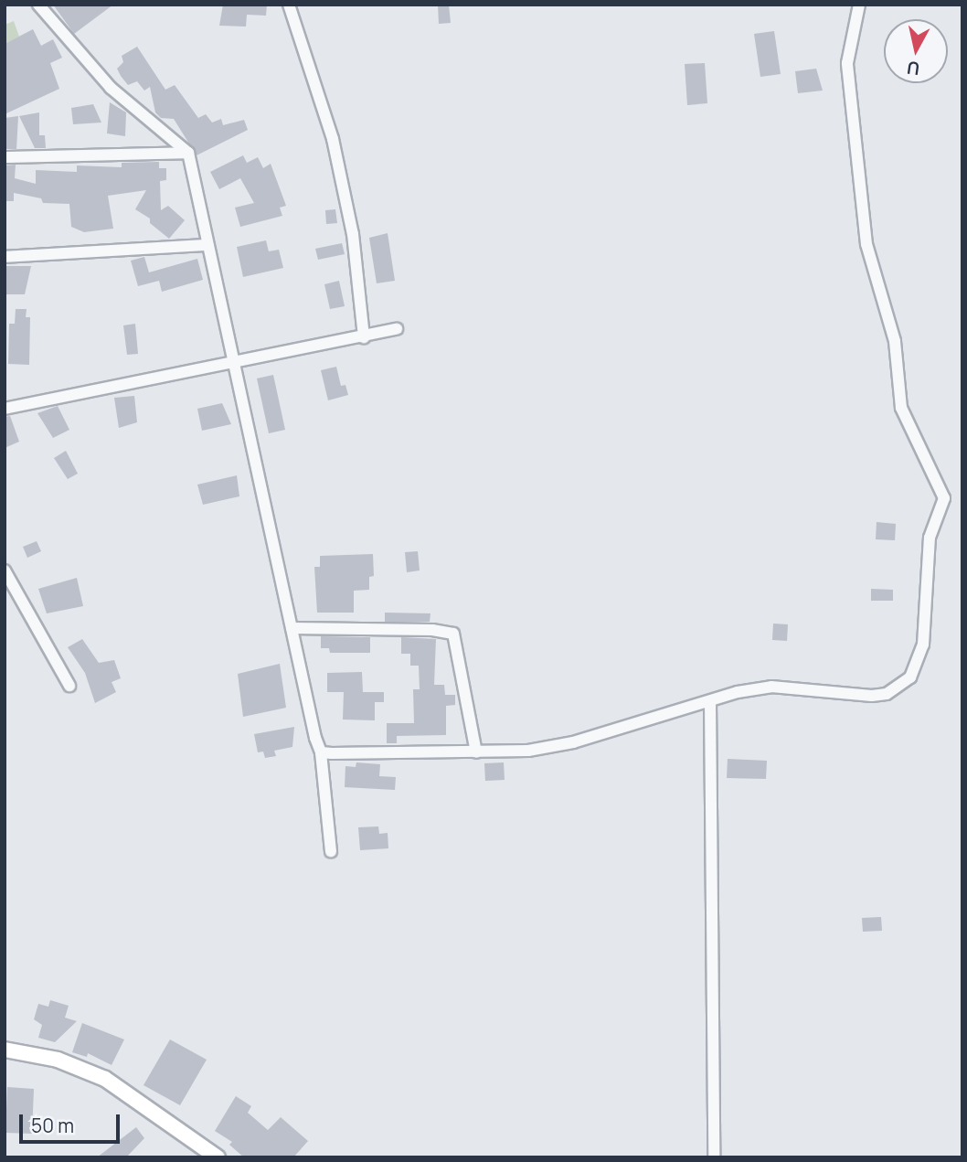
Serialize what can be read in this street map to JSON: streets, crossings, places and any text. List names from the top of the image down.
{
  "scale_bar": "50 m",
  "north": "bottom"
}
